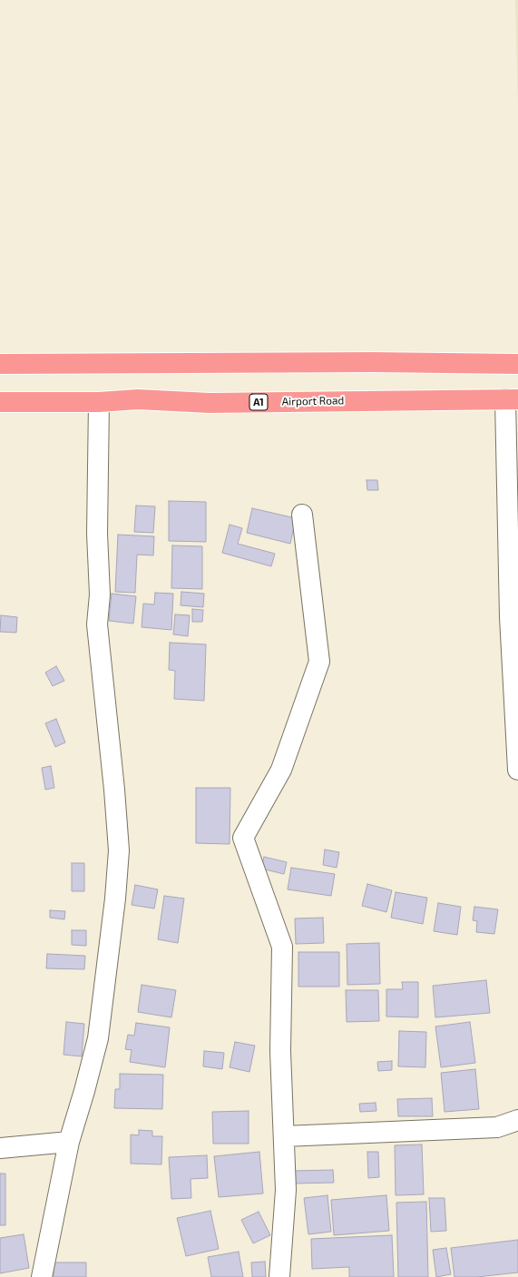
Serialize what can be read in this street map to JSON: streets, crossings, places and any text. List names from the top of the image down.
{
  "streets": {
    "highway": ["Airport Road", "A1"]
  }
}
